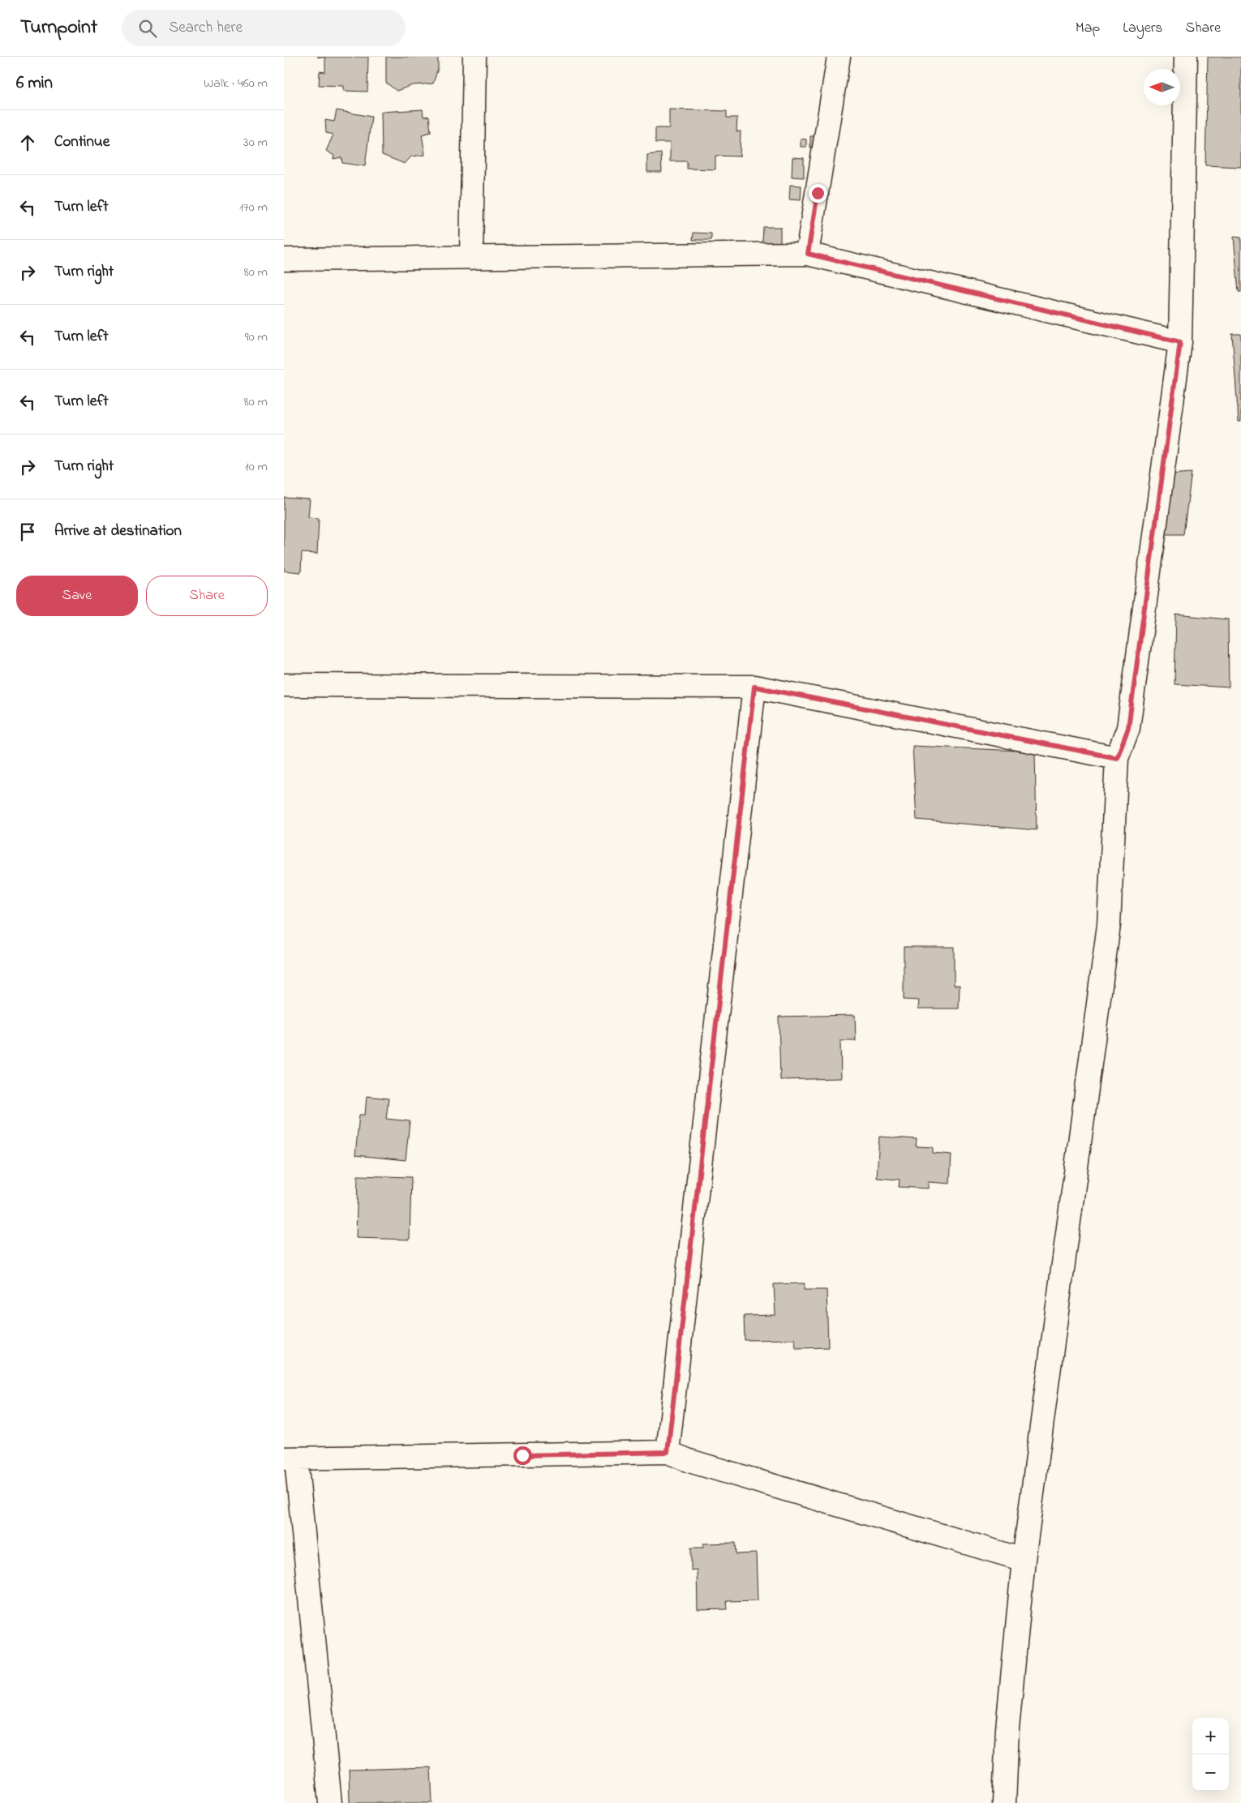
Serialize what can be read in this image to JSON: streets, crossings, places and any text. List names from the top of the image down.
{
  "north": "left",
  "page": {
    "header": "Turnpoint",
    "search": "Search here",
    "nav": ["Map", "Layers", "Share"],
    "heading": ["6 min", "Walk · 460 m"],
    "list": [
      ["Continue", "30 m"],
      ["Turn left", "170 m"],
      ["Turn right", "80 m"],
      ["Turn left", "90 m"],
      ["Turn left", "80 m"],
      ["Turn right", "10 m"],
      "Arrive at destination"
    ],
    "buttons": ["Save", "Share"],
    "map_buttons": ["+", "−"]
  }
}
